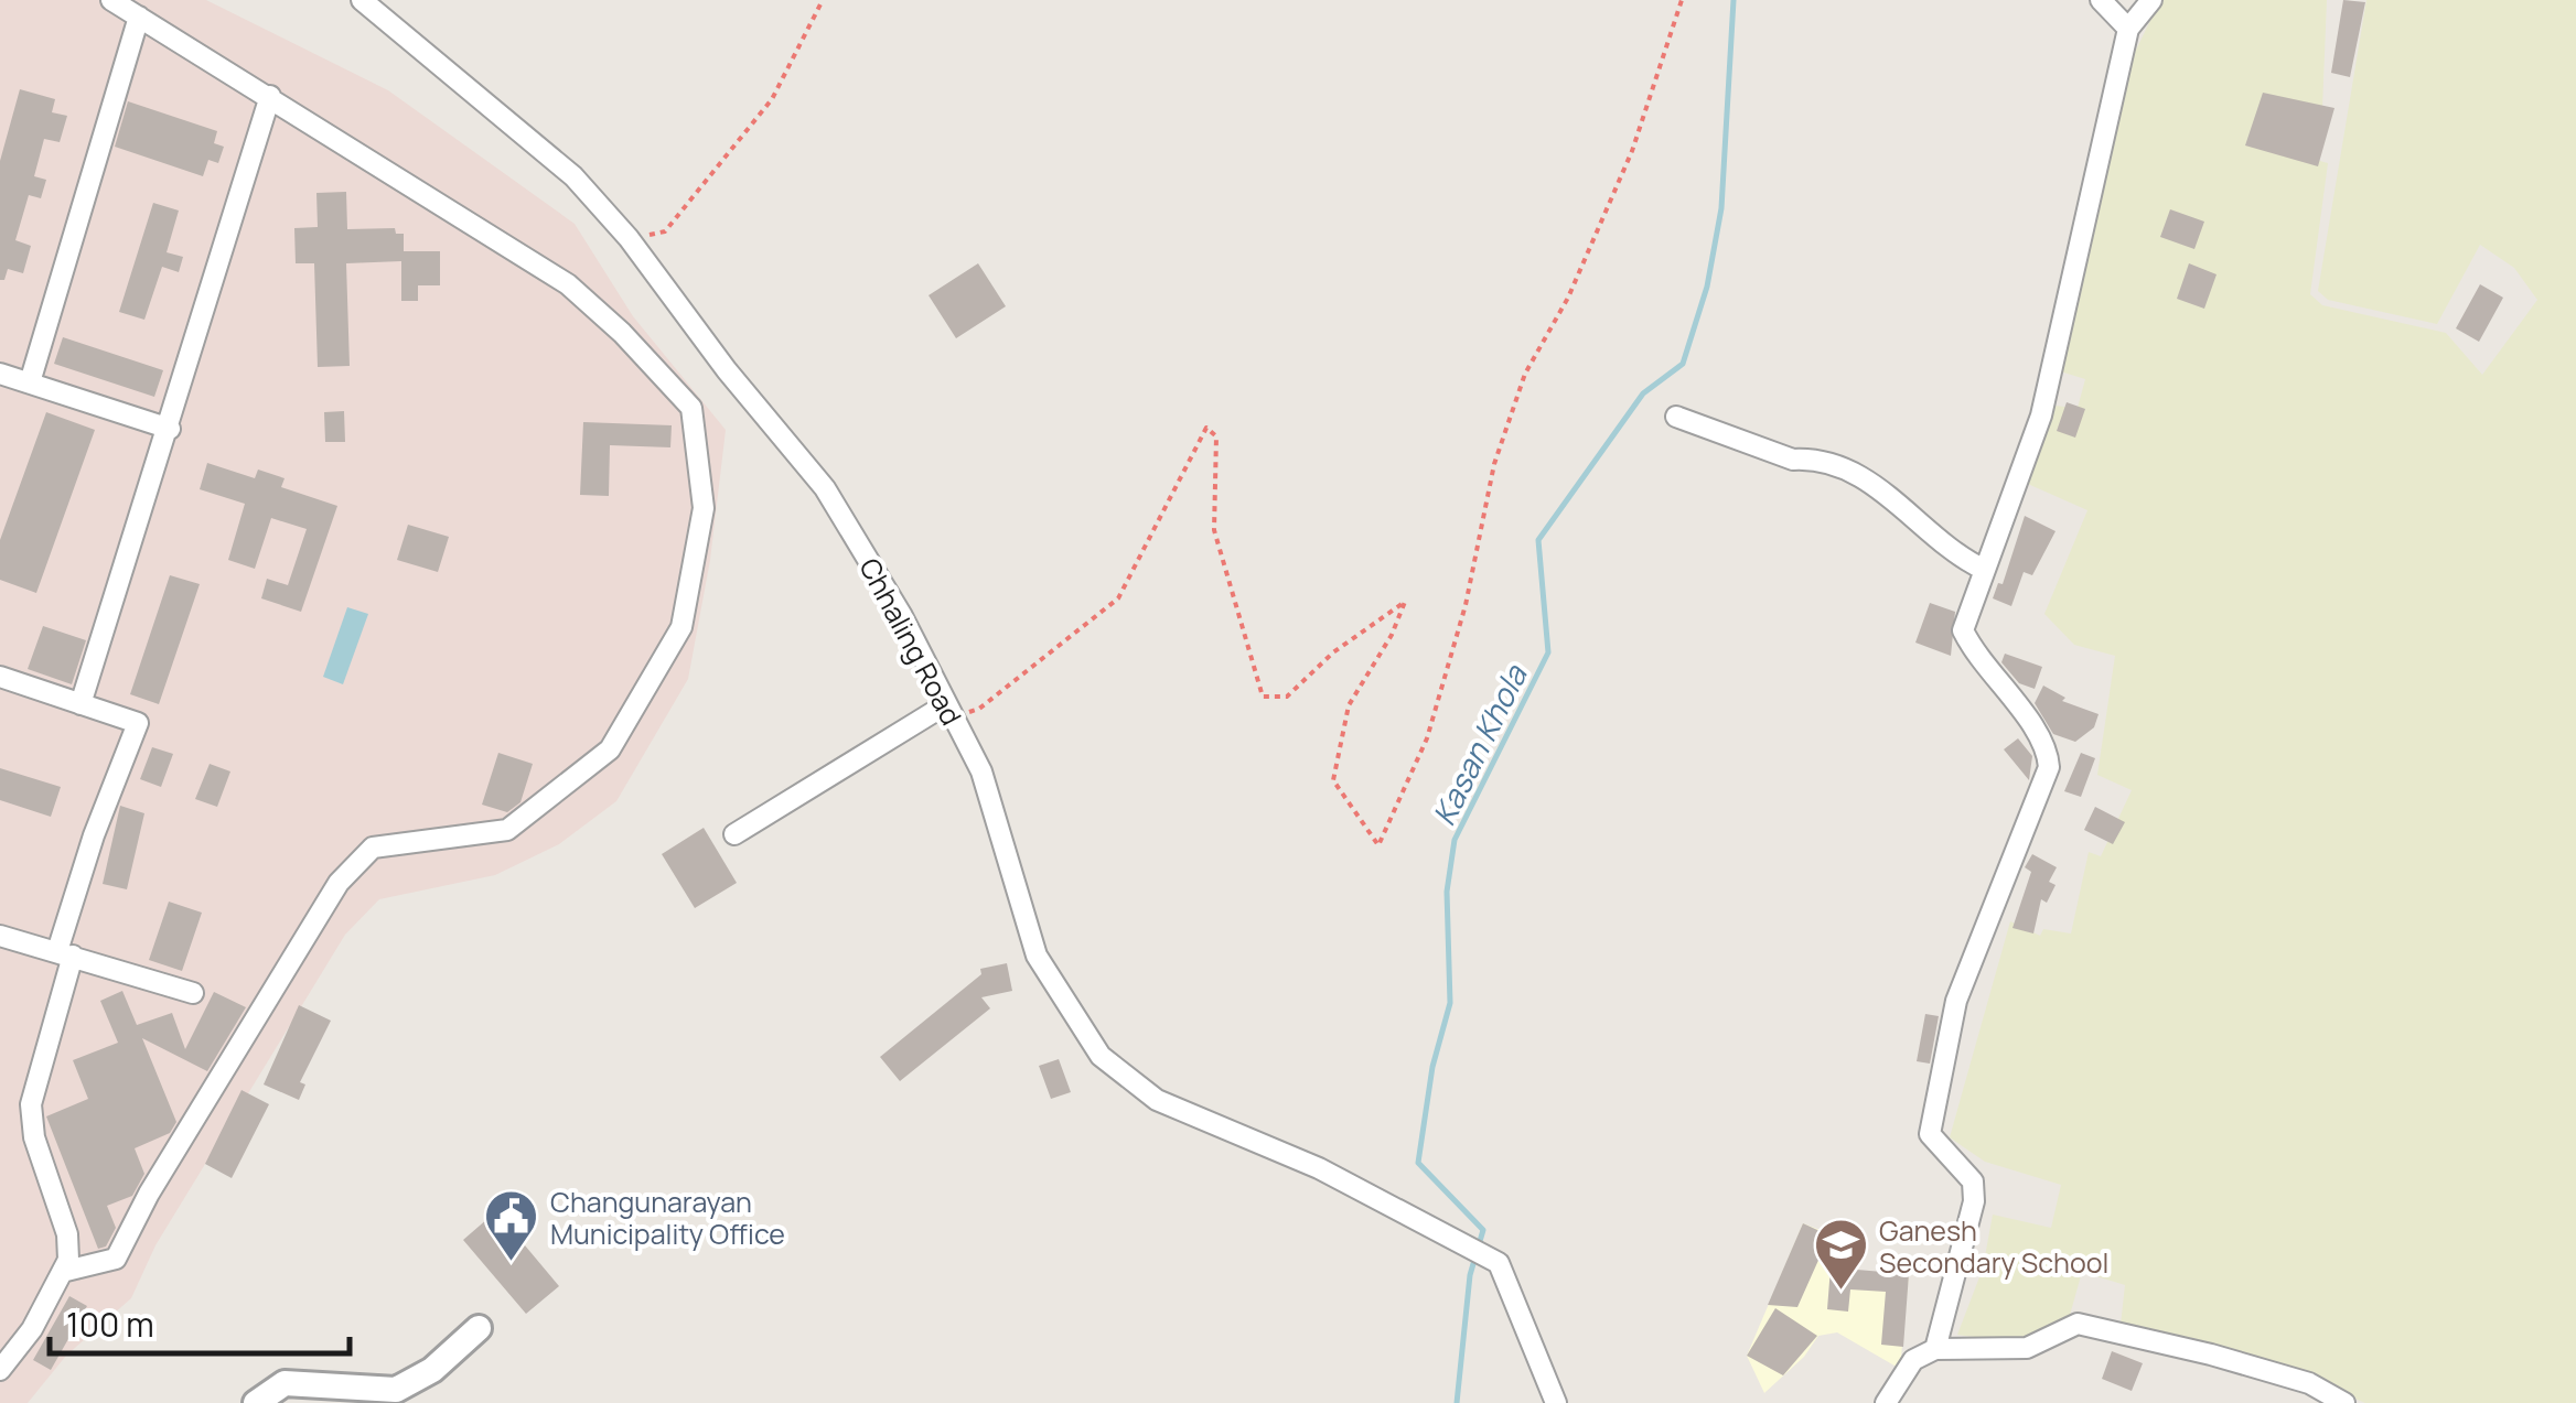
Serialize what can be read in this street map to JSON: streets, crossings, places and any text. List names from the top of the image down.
{
  "streets": {
    "street": ["Chhaling Road"]
  },
  "water": ["Kasan Khola"],
  "places": {
    "public building": ["Changunarayan Municipality Office"],
    "school or university": ["Ganesh Secondary School"]
  },
  "scale_bar": "100 m"
}
